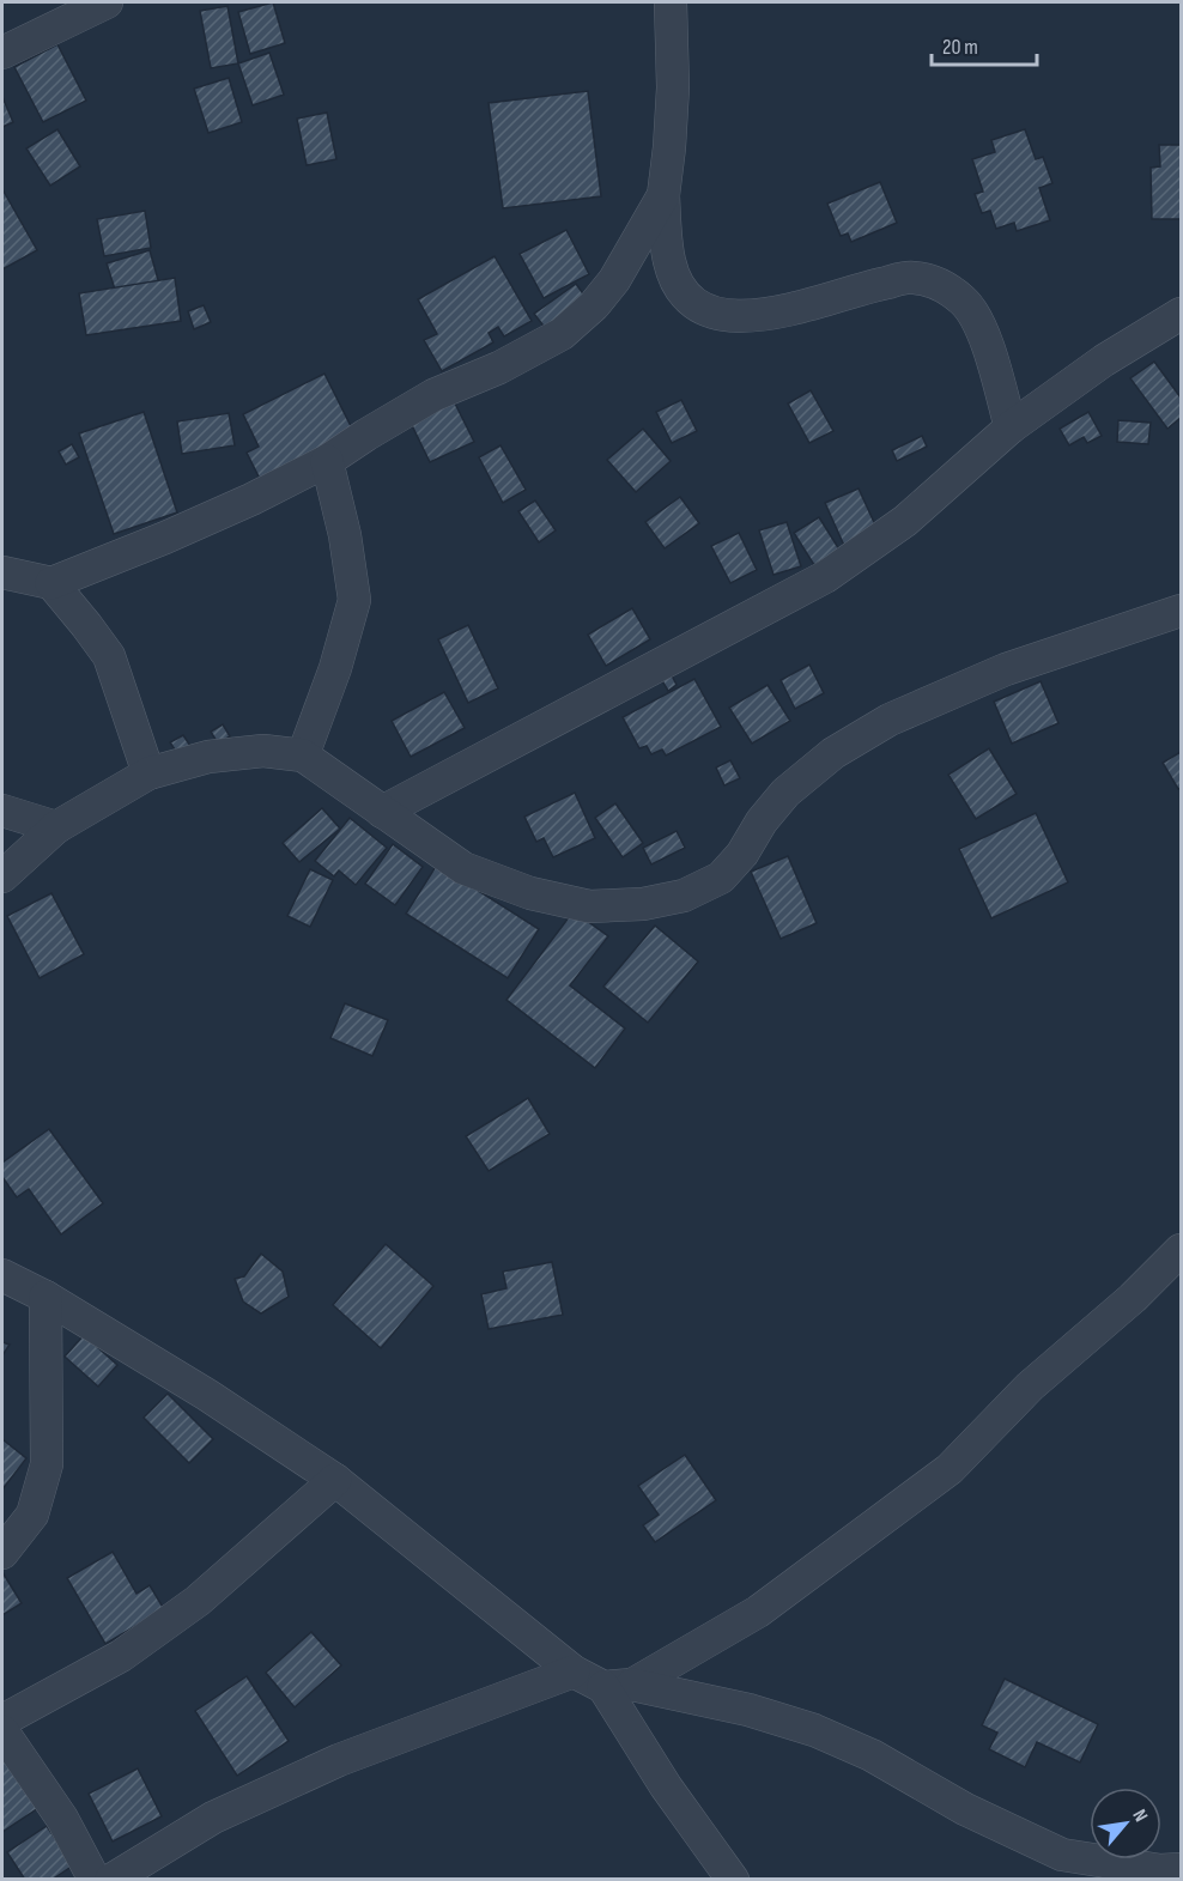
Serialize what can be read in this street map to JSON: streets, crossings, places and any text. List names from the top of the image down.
{
  "scale_bar": "20 m",
  "north": "top right"
}
